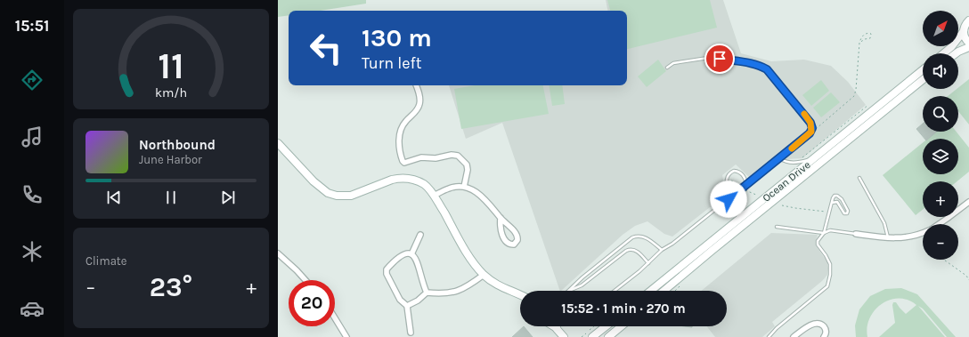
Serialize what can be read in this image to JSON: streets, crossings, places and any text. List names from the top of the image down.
{
  "streets": {
    "main road": ["Ocean Drive"]
  },
  "north": "top right",
  "page": {
    "tabs": "15:51",
    "map_buttons": ["+", "−"],
    "turn": ["130 m", "Turn left"],
    "song": ["Northbound", "June Harbor"],
    "tile": "Climate",
    "heat": ["−", "23°", "+"],
    "limit": "20",
    "trip": "15:52 · 1 min · 270 m",
    "gauge": ["11", "km/h"]
  }
}
